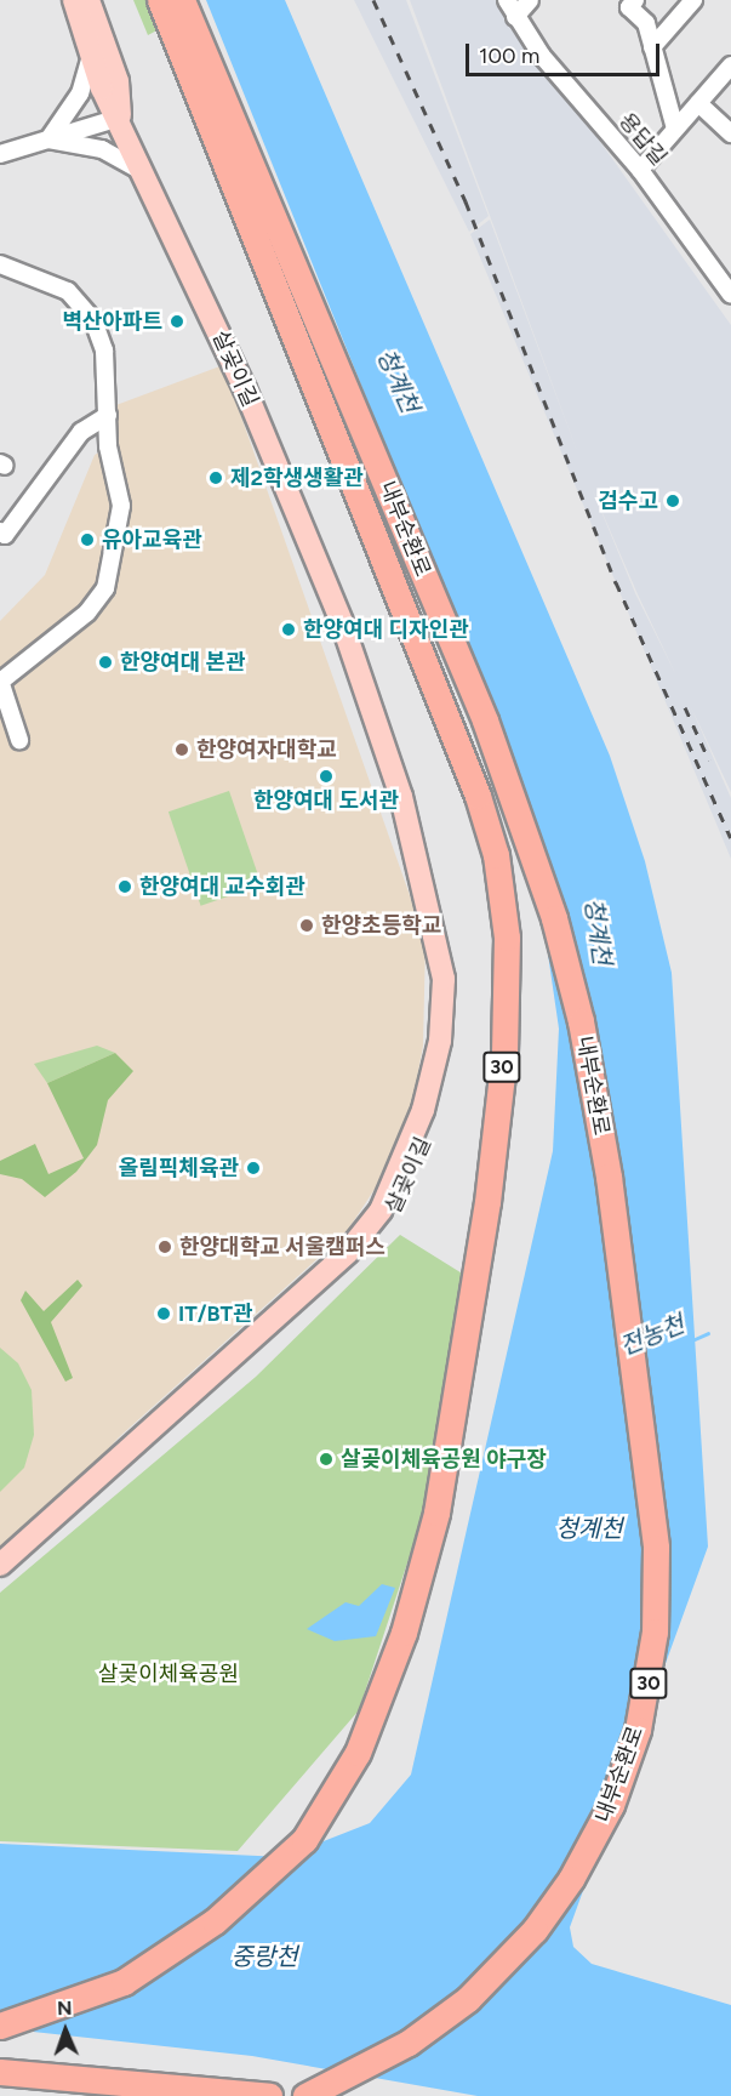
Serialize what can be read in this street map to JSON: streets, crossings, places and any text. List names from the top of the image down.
{
  "streets": {
    "highway": ["내부순환로", "30"],
    "main road": ["살곶이길"],
    "street": ["용답길"]
  },
  "water": ["청계천", "전농천", "중랑천"],
  "parks": ["살곶이체육공원"],
  "places": [
    "벽산아파트",
    "제2학생생활관",
    "검수고",
    "유아교육관",
    "한양여대 디자인관",
    "한양여대 본관",
    "한양여자대학교",
    "한양여대 도서관",
    "한양여대 교수회관",
    "한양초등학교",
    "올림픽체육관",
    "한양대학교 서울캠퍼스",
    "IT/BT관",
    "살곶이체육공원 야구장"
  ],
  "scale_bar": "100 m",
  "north": "top"
}
